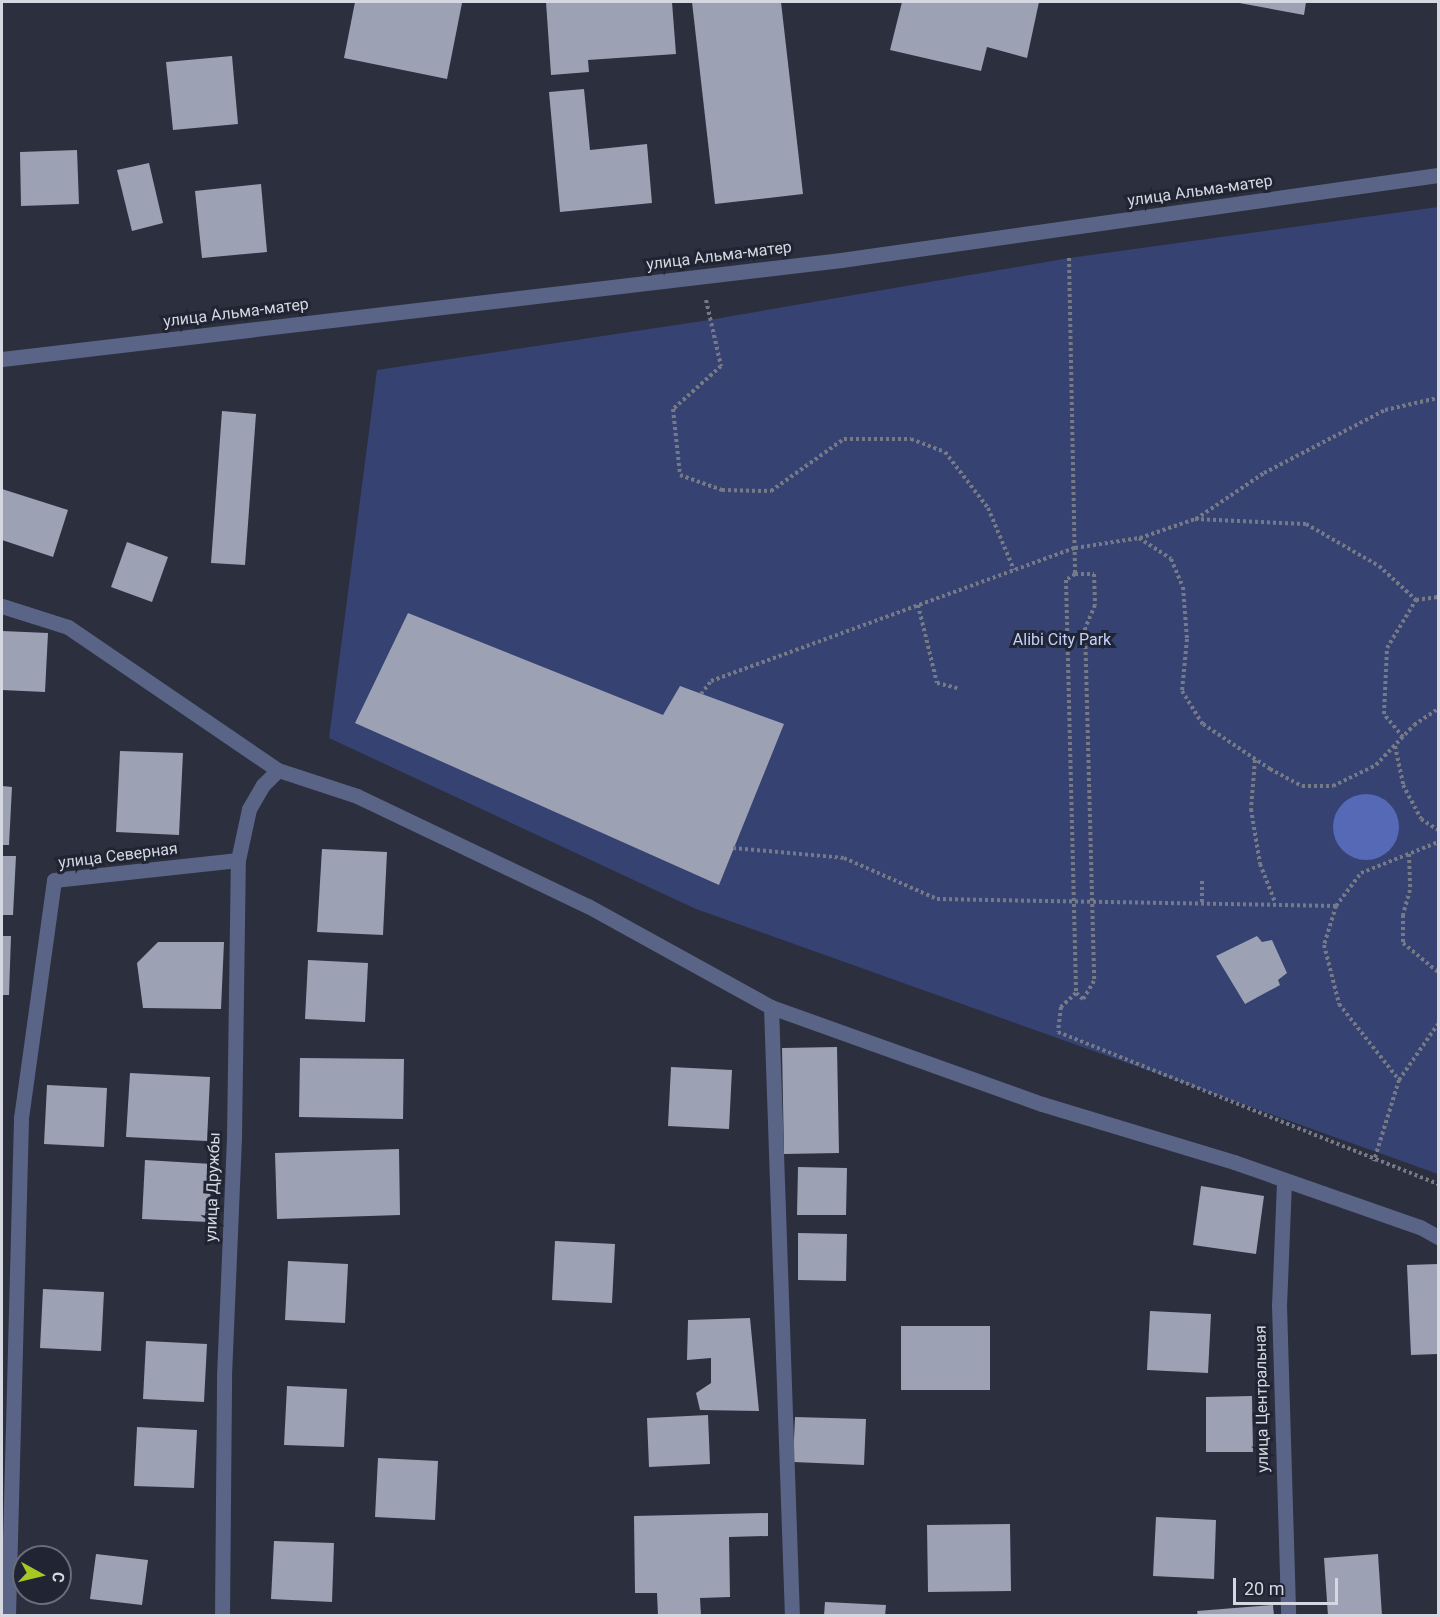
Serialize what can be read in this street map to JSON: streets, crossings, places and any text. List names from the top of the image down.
{
  "streets": {
    "street": [
      "улица Альма-матер",
      "улица Северная",
      "улица Дружбы",
      "улица Центральная"
    ]
  },
  "crossings": [
    ["улица Северная", "улица Дружбы"]
  ],
  "parks": ["Alibi City Park"],
  "scale_bar": "20 m",
  "north": "right"
}
